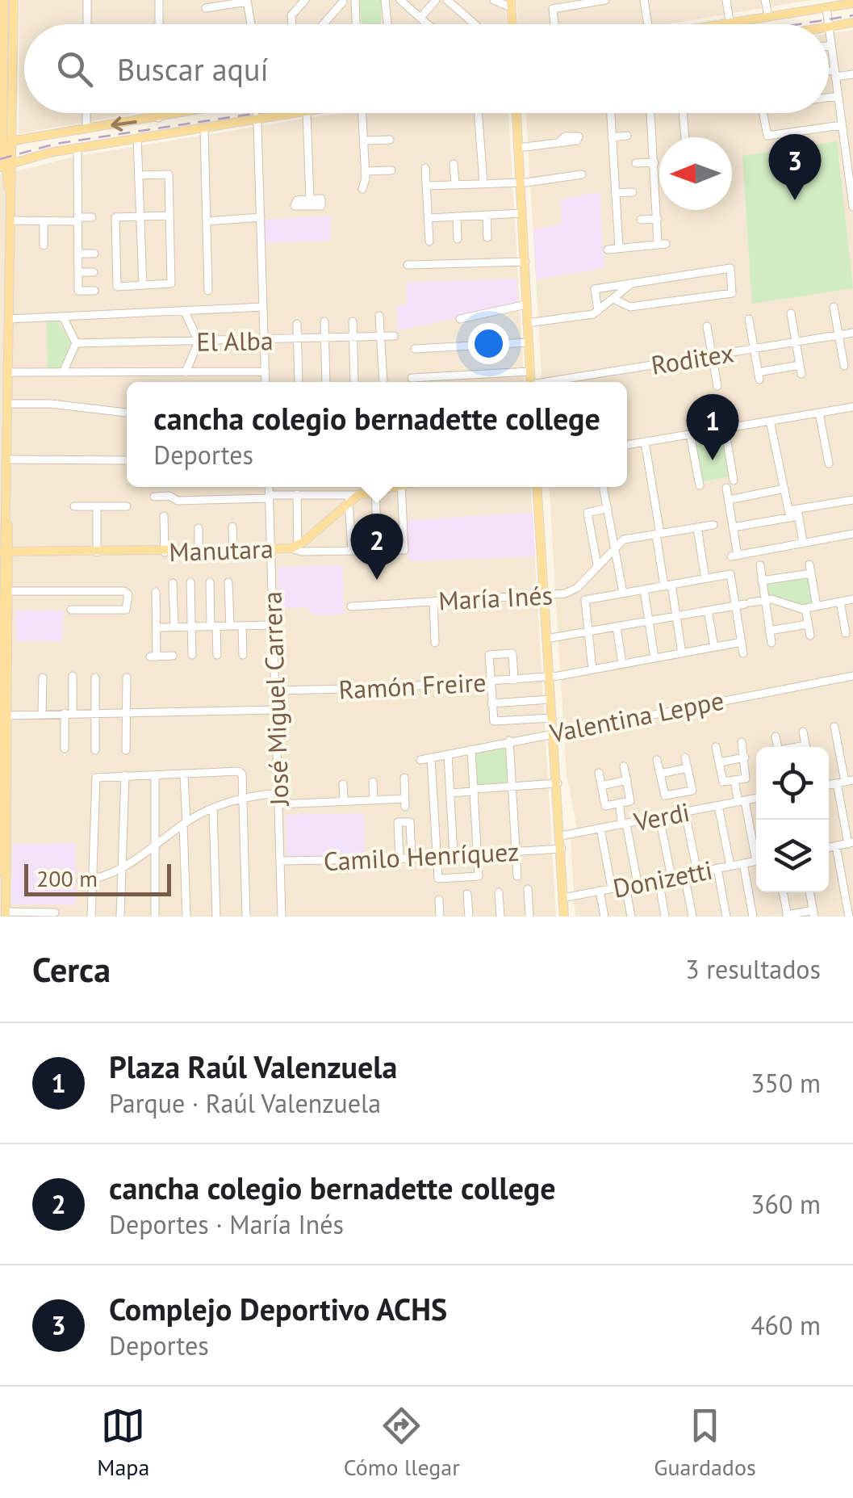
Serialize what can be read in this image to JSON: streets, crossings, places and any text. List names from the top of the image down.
{
  "streets": {
    "main road": ["Manutara"],
    "street": [
      "El Alba",
      "Roditex",
      "María Inés",
      "Ramón Freire",
      "José Miguel Carrera",
      "Valentina Leppe",
      "Verdi",
      "Camilo Henríquez",
      "Donizetti"
    ]
  },
  "crossings": [
    ["Manutara", "José Miguel Carrera"],
    ["Ramón Freire", "José Miguel Carrera"],
    ["José Miguel Carrera", "Camilo Henríquez"]
  ],
  "scale_bar": "200 m",
  "north": "left",
  "page": {
    "search": "Buscar aquí",
    "pins": ["3", "1", "2"],
    "popup": ["cancha colegio bernadette college", "Deportes"],
    "scale": "200 m",
    "heading": ["Cerca", "3 resultados"],
    "list": [
      {
        "mark": "1",
        "name": "Plaza Raúl Valenzuela",
        "note": "Parque · Raúl Valenzuela",
        "value": "350 m"
      },
      {
        "mark": "2",
        "name": "cancha colegio bernadette college",
        "note": "Deportes · María Inés",
        "value": "360 m"
      },
      {
        "mark": "3",
        "name": "Complejo Deportivo ACHS",
        "note": "Deportes",
        "value": "460 m"
      }
    ],
    "nav": ["Mapa", "Cómo llegar", "Guardados"]
  }
}
